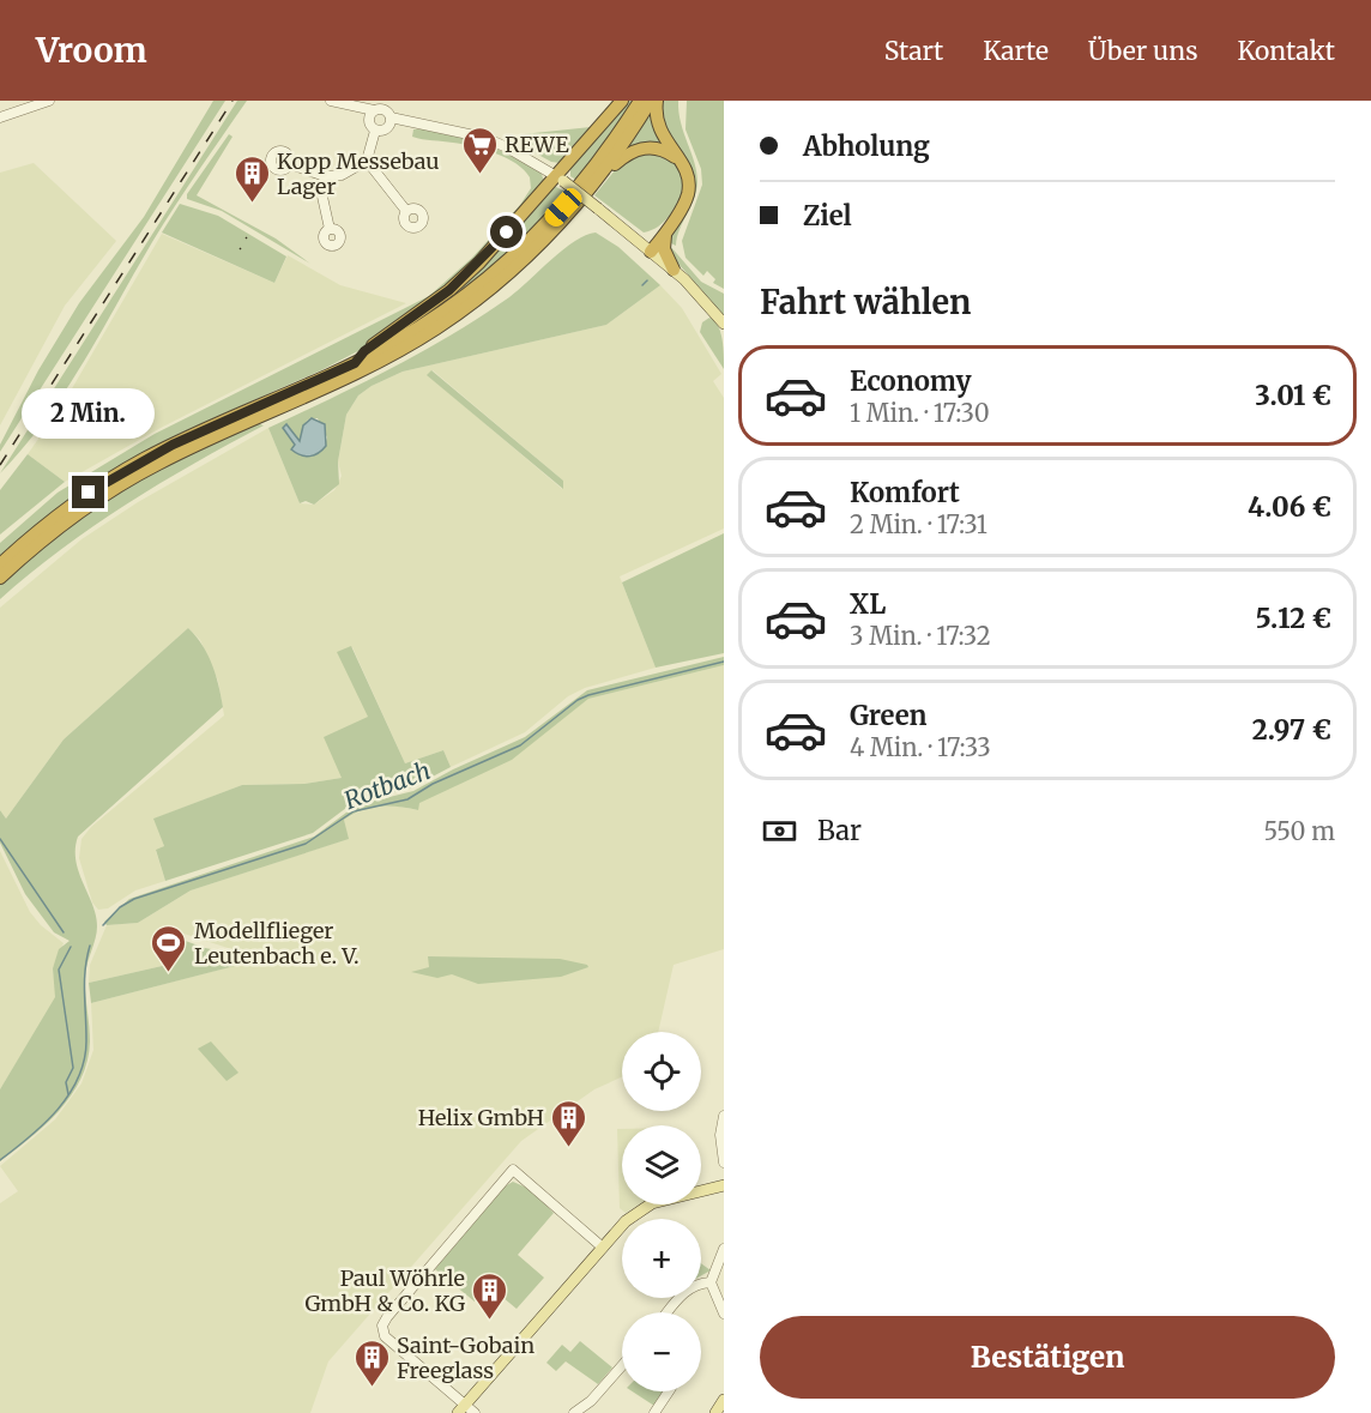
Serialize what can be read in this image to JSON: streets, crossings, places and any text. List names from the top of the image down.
{
  "water": ["Rotbach"],
  "places": {
    "supermarket": ["REWE"],
    "building": [
      "Kopp Messebau Lager",
      "Helix GmbH",
      "Paul Wöhrle GmbH & Co. KG",
      "Saint-Gobain Freeglass"
    ],
    "sports": ["Modellflieger Leutenbach e. V."]
  },
  "page": {
    "header": "Vroom",
    "nav": [
      "Start",
      "Karte",
      "Über uns",
      "Kontakt"
    ],
    "banner": ["Abholung", "Ziel"],
    "heading": "Fahrt wählen",
    "list": [
      {
        "name": "Economy",
        "note": "1 Min. · 17:30",
        "value": "3.01 €"
      },
      {
        "name": "Komfort",
        "note": "2 Min. · 17:31",
        "value": "4.06 €"
      },
      {
        "name": "XL",
        "note": "3 Min. · 17:32",
        "value": "5.12 €"
      },
      {
        "name": "Green",
        "note": "4 Min. · 17:33",
        "value": "2.97 €"
      }
    ],
    "bubble": "2 Min.",
    "pay": ["Bar", "550 m"],
    "map_buttons": ["+", "−"],
    "buttons": "Bestätigen"
  }
}
